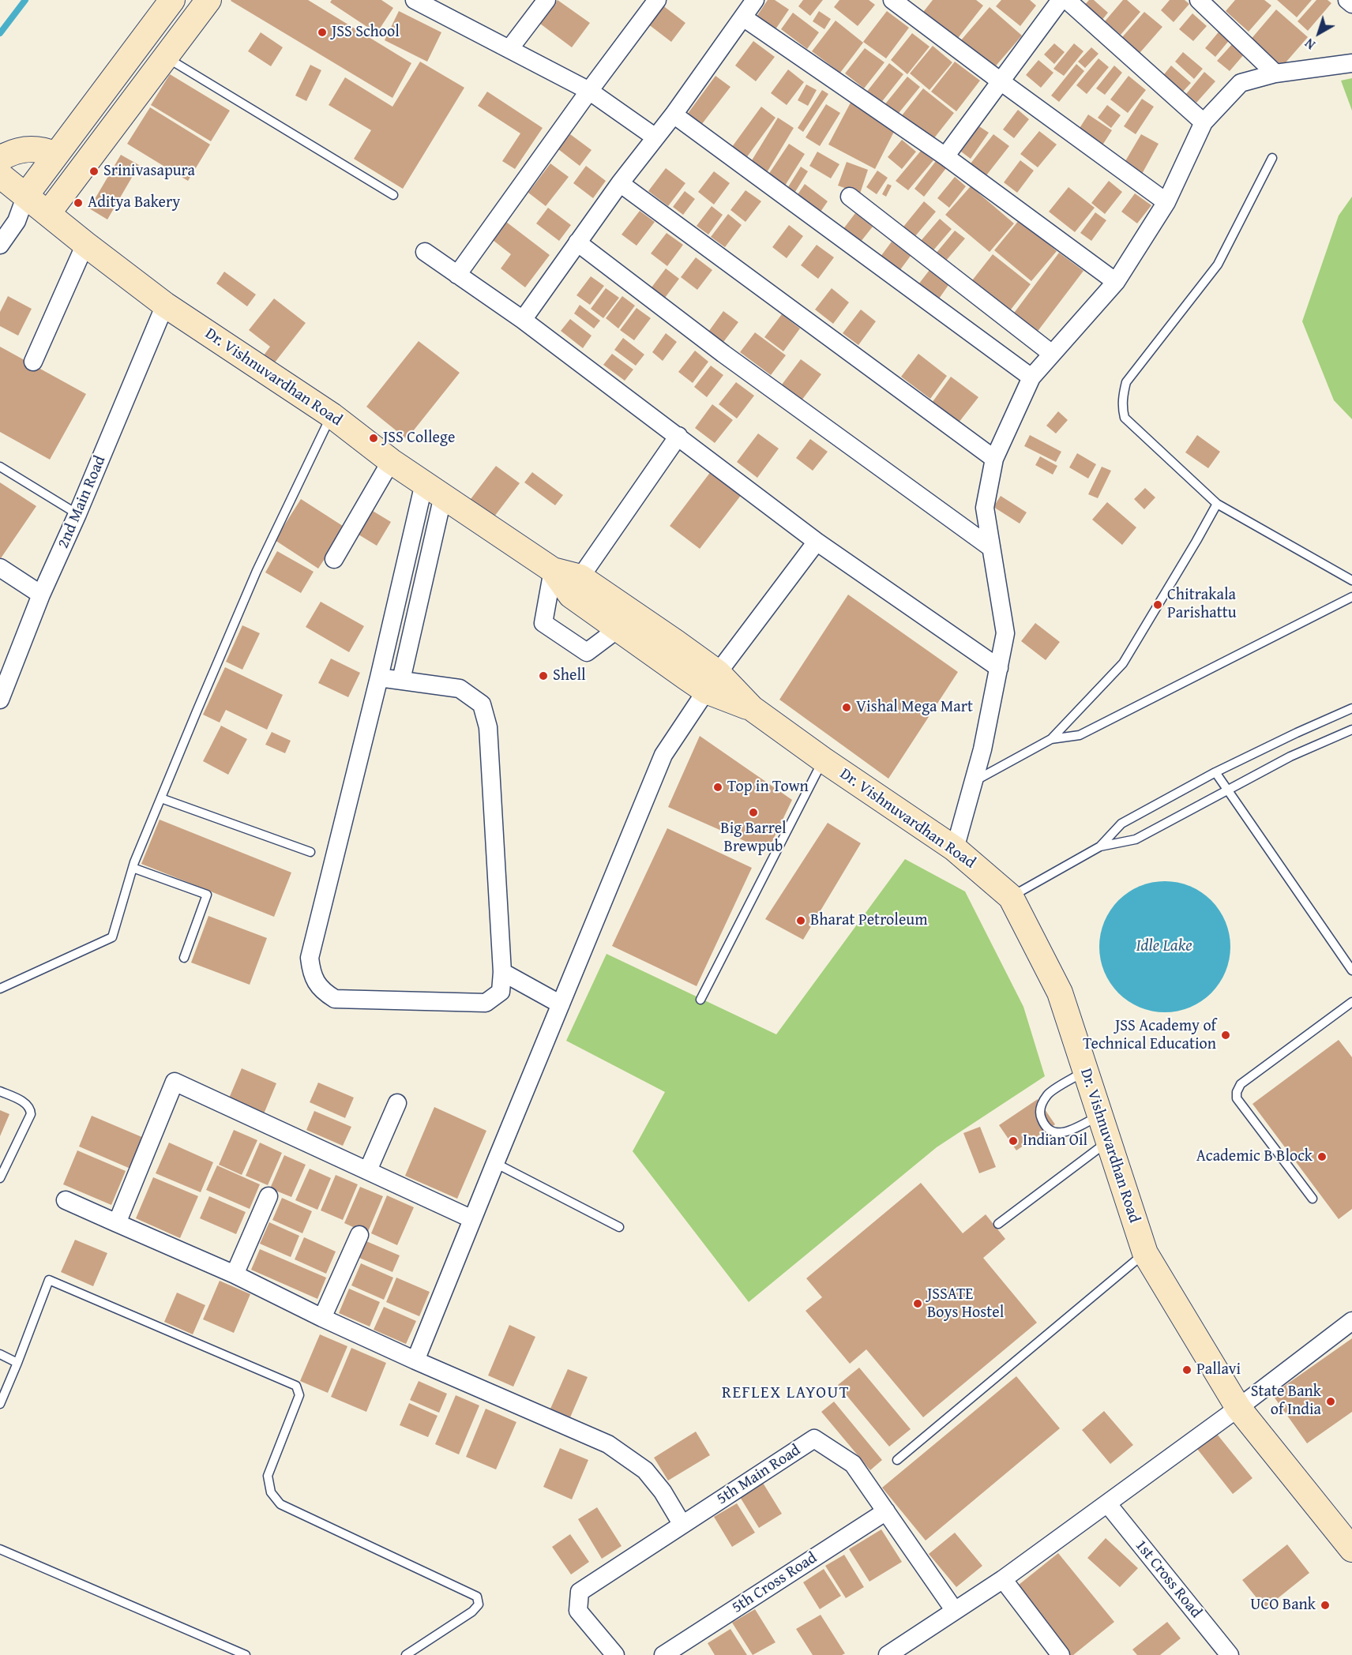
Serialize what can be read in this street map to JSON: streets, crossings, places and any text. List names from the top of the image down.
{
  "streets": {
    "main road": ["Dr. Vishnuvardhan Road"],
    "street": [
      "2nd Main Road",
      "5th Main Road",
      "1st Cross Road",
      "5th Cross Road"
    ]
  },
  "crossings": [
    ["Dr. Vishnuvardhan Road", "2nd Main Road"],
    ["5th Main Road", "5th Cross Road"]
  ],
  "districts": ["REFLEX LAYOUT"],
  "water": ["Idle Lake"],
  "places": [
    "JSS School",
    "Srinivasapura",
    "Aditya Bakery",
    "JSS College",
    "Chitrakala Parishattu",
    "Shell",
    "Vishal Mega Mart",
    "Top in Town",
    "Big Barrel Brewpub",
    "Bharat Petroleum",
    "JSS Academy of Technical Education",
    "Indian Oil",
    "Academic B Block",
    "JSSATE Boys Hostel",
    "Pallavi",
    "State Bank of India",
    "UCO Bank"
  ],
  "north": "bottom left"
}
